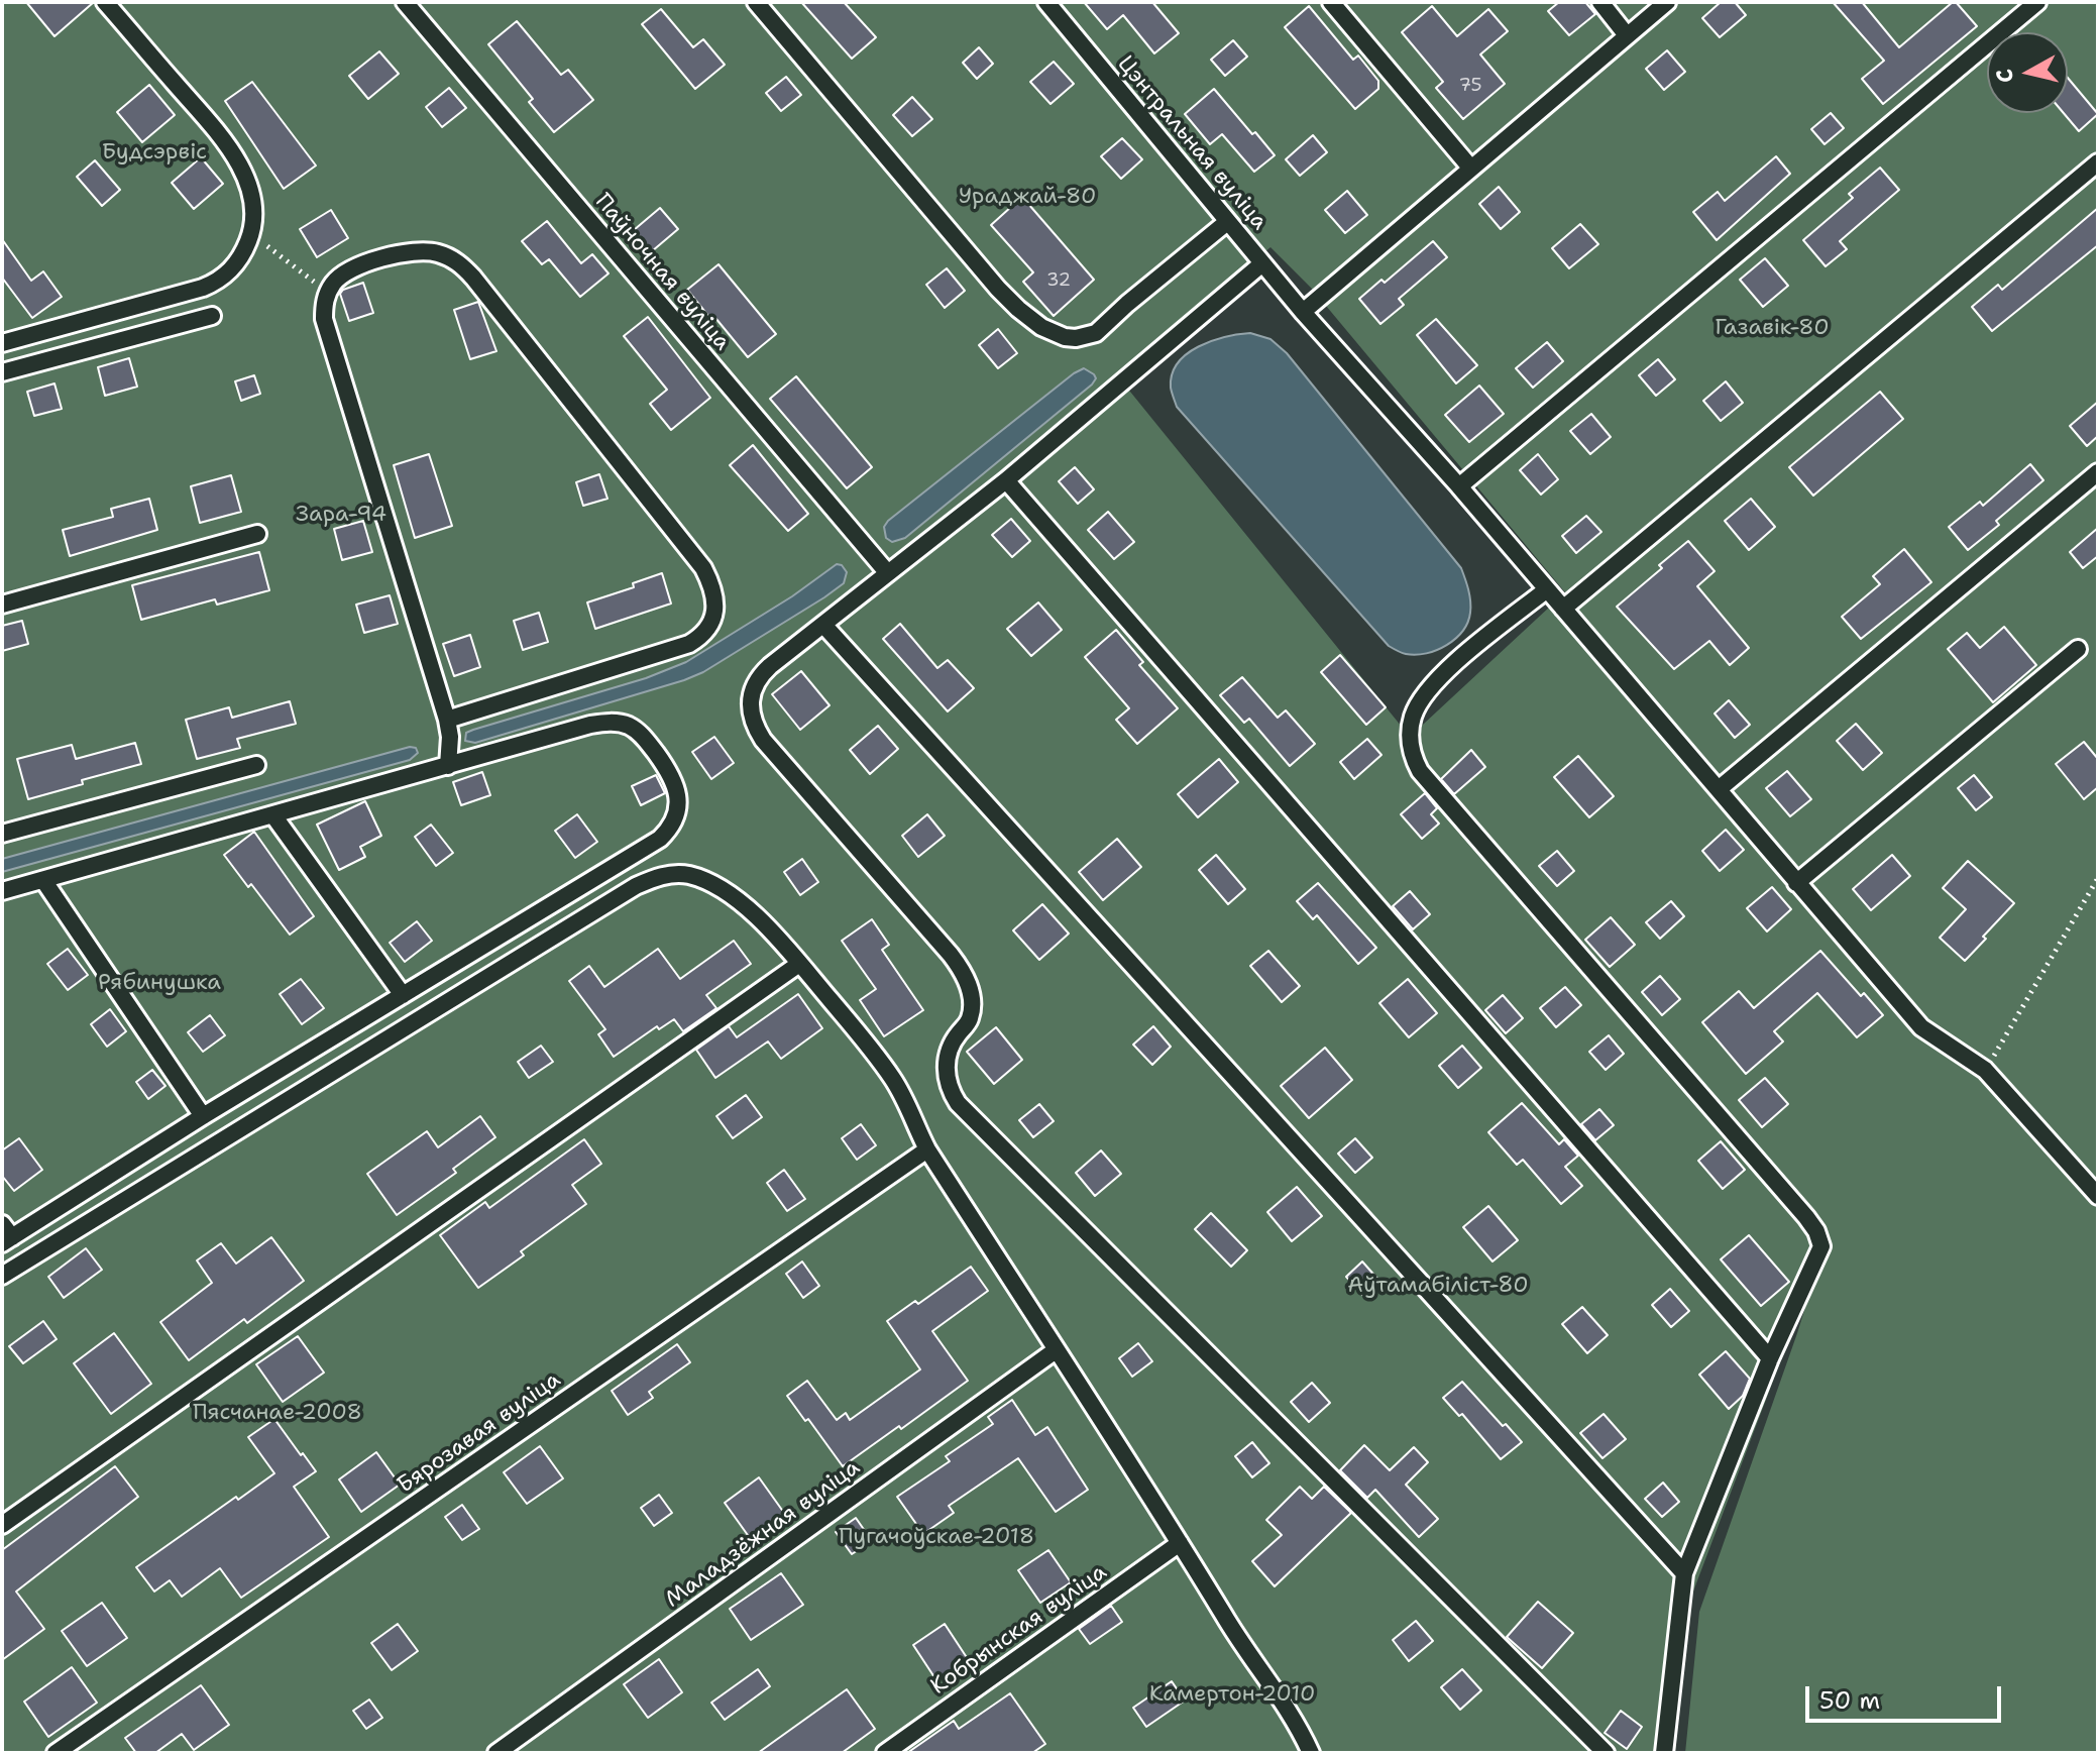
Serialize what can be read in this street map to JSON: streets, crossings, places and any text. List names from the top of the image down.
{
  "streets": {
    "lane": [
      "Цэнтральная вуліца",
      "Паўночная вуліца",
      "Бярозавая вуліца",
      "Маладзёжная вуліца",
      "Кобрынская вуліца"
    ]
  },
  "parks": [
    "Будсэрвіс",
    "Ураджай-80",
    "Газавік-80",
    "Зара-94",
    "Рябинушка",
    "Аўтамабіліст-80",
    "Пясчанае-2008",
    "Пугачоўскае-2018",
    "Камертон-2010"
  ],
  "house_numbers": ["75", "32"],
  "scale_bar": "50 m",
  "north": "left"
}
